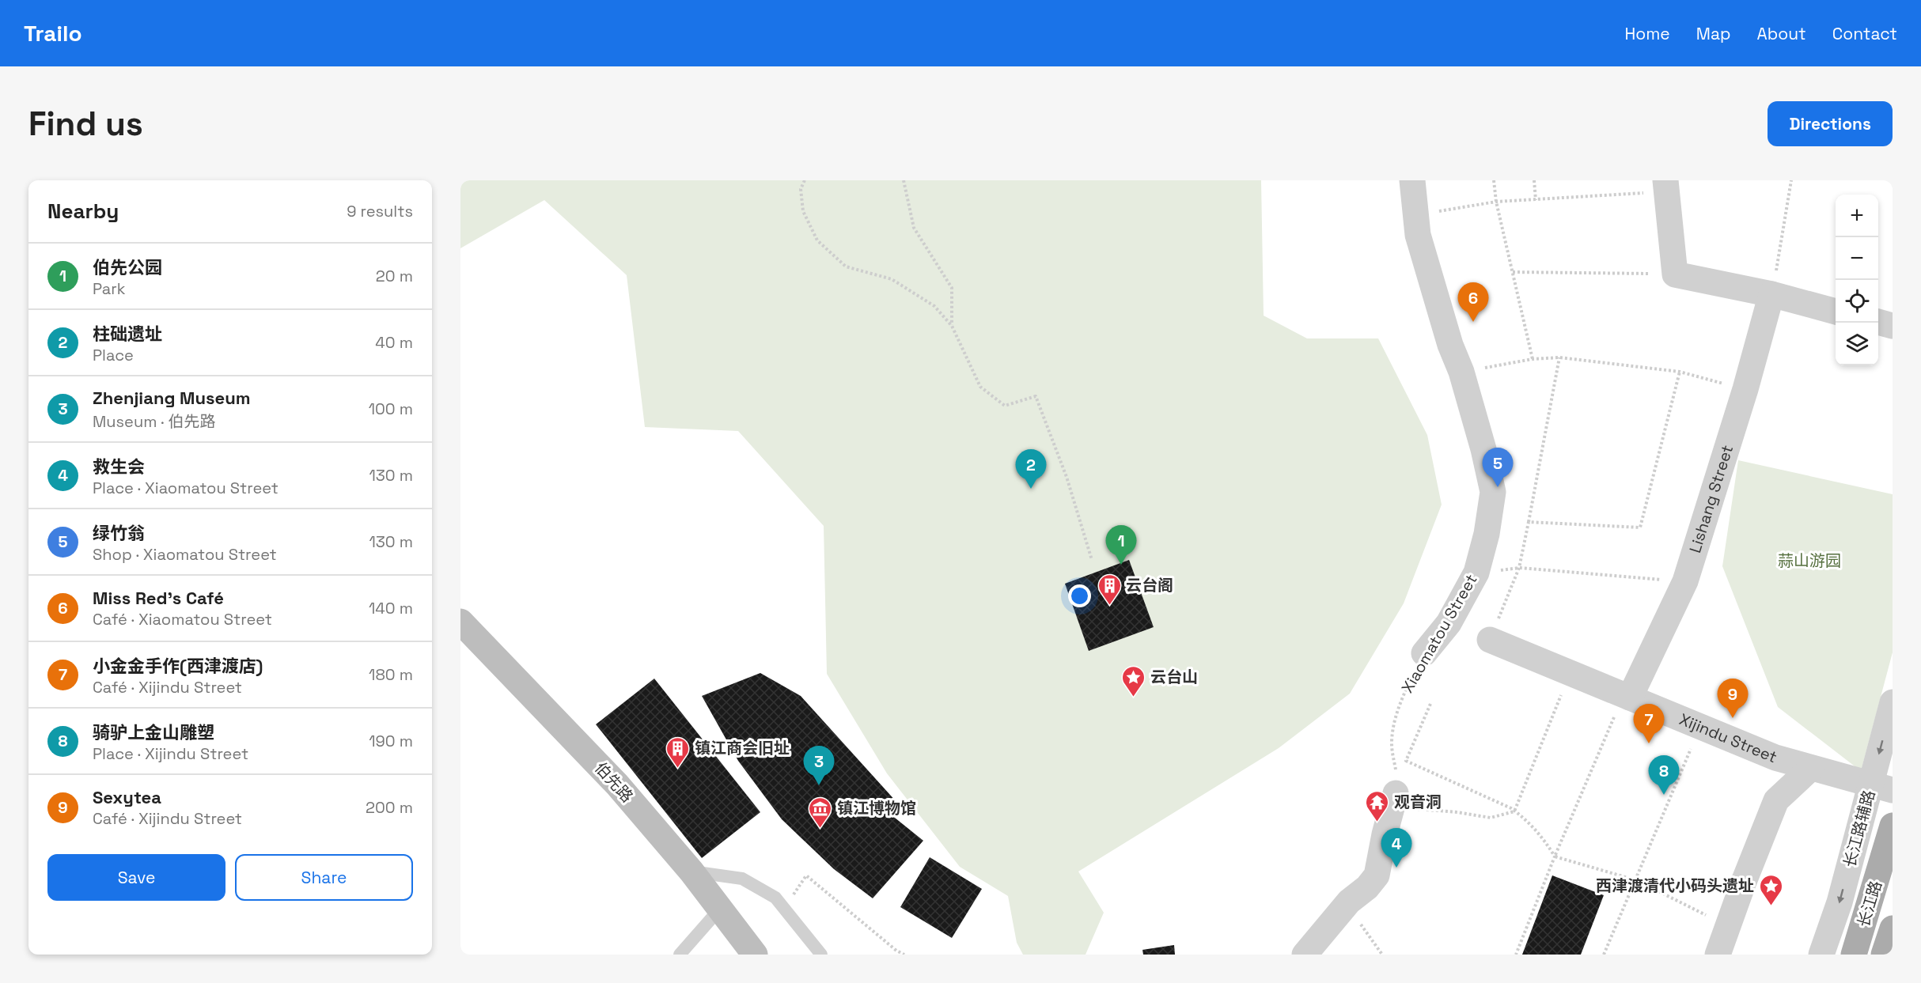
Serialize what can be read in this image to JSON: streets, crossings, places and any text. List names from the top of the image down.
{
  "streets": {
    "main road": ["长江路"],
    "street": [
      "Lishang Street",
      "Xiaomatou Street",
      "Xijindu Street",
      "伯先路",
      "长江路辅路"
    ]
  },
  "crossings": [
    ["Lishang Street", "Xijindu Street"],
    ["Xijindu Street", "长江路辅路"]
  ],
  "parks": ["蒜山游园"],
  "places": {
    "building": ["云台阁", "镇江商会旧址"],
    "place": ["云台山", "西津渡清代小码头遗址"],
    "temple": ["观音洞"],
    "museum": ["镇江博物馆"]
  },
  "page": {
    "header": "Trailo",
    "nav": [
      "Home",
      "Map",
      "About",
      "Contact"
    ],
    "buttons": [
      "Directions",
      ["Save", "Share"]
    ],
    "title": "Find us",
    "heading": ["Nearby", "9 results"],
    "map_buttons": ["+", "−"],
    "list": [
      {
        "mark": "1",
        "name": "伯先公园",
        "note": "Park",
        "value": "20 m"
      },
      {
        "mark": "2",
        "name": "柱础遗址",
        "note": "Place",
        "value": "40 m"
      },
      {
        "mark": "3",
        "name": "Zhenjiang Museum",
        "note": "Museum · 伯先路",
        "value": "100 m"
      },
      {
        "mark": "4",
        "name": "救生会",
        "note": "Place · Xiaomatou Street",
        "value": "130 m"
      },
      {
        "mark": "5",
        "name": "绿竹翁",
        "note": "Shop · Xiaomatou Street",
        "value": "130 m"
      },
      {
        "mark": "6",
        "name": "Miss Red's Café",
        "note": "Café · Xiaomatou Street",
        "value": "140 m"
      },
      {
        "mark": "7",
        "name": "小金金手作(西津渡店)",
        "note": "Café · Xijindu Street",
        "value": "180 m"
      },
      {
        "mark": "8",
        "name": "骑驴上金山雕塑",
        "note": "Place · Xijindu Street",
        "value": "190 m"
      },
      {
        "mark": "9",
        "name": "Sexytea",
        "note": "Café · Xijindu Street",
        "value": "200 m"
      }
    ],
    "pins": [
      "6",
      "5",
      "2",
      "1",
      "9",
      "7",
      "3",
      "8",
      "4"
    ]
  }
}
